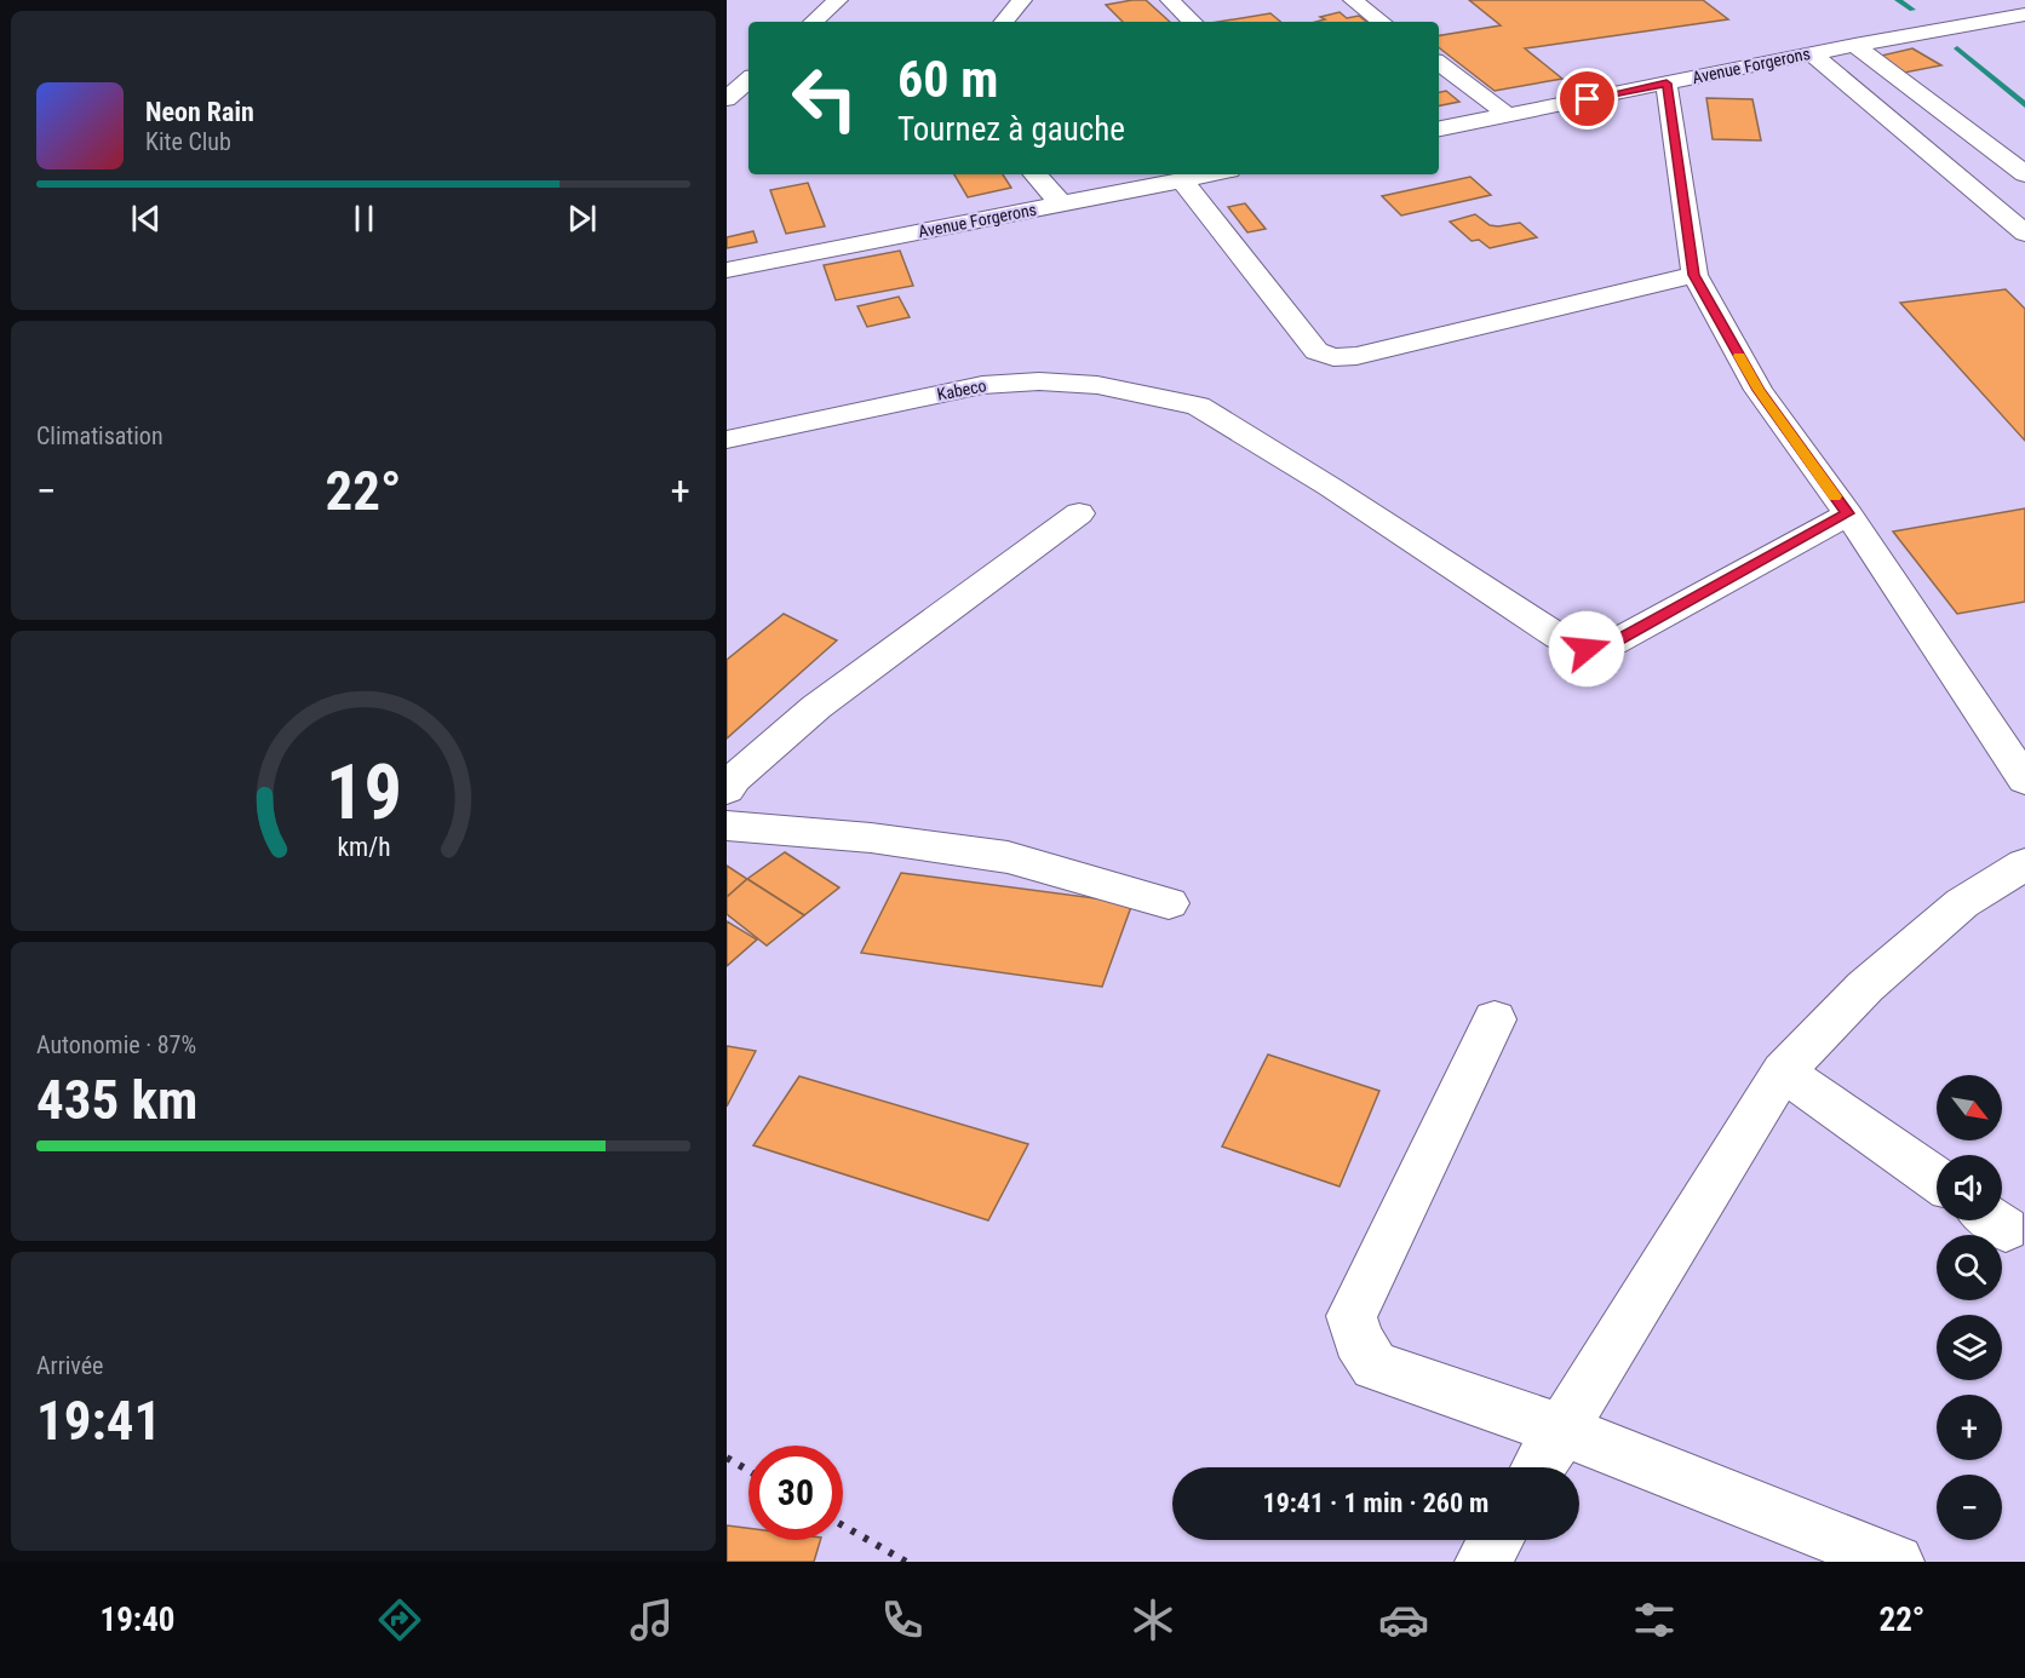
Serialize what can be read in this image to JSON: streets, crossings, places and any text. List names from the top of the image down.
{
  "streets": {
    "street": ["Avenue Forgerons", "Kabeco"]
  },
  "north": "bottom right",
  "page": {
    "turn": ["60 m", "Tournez à gauche"],
    "song": ["Neon Rain", "Kite Club"],
    "tile": [
      "Climatisation",
      ["Autonomie · 87%", "435 km"],
      ["Arrivée", "19:41"]
    ],
    "heat": ["−", "22°", "+"],
    "map_buttons": ["+", "−"],
    "limit": "30",
    "trip": "19:41 · 1 min · 260 m",
    "tabs": ["19:40", "22°"],
    "gauge": ["19", "km/h"]
  }
}
